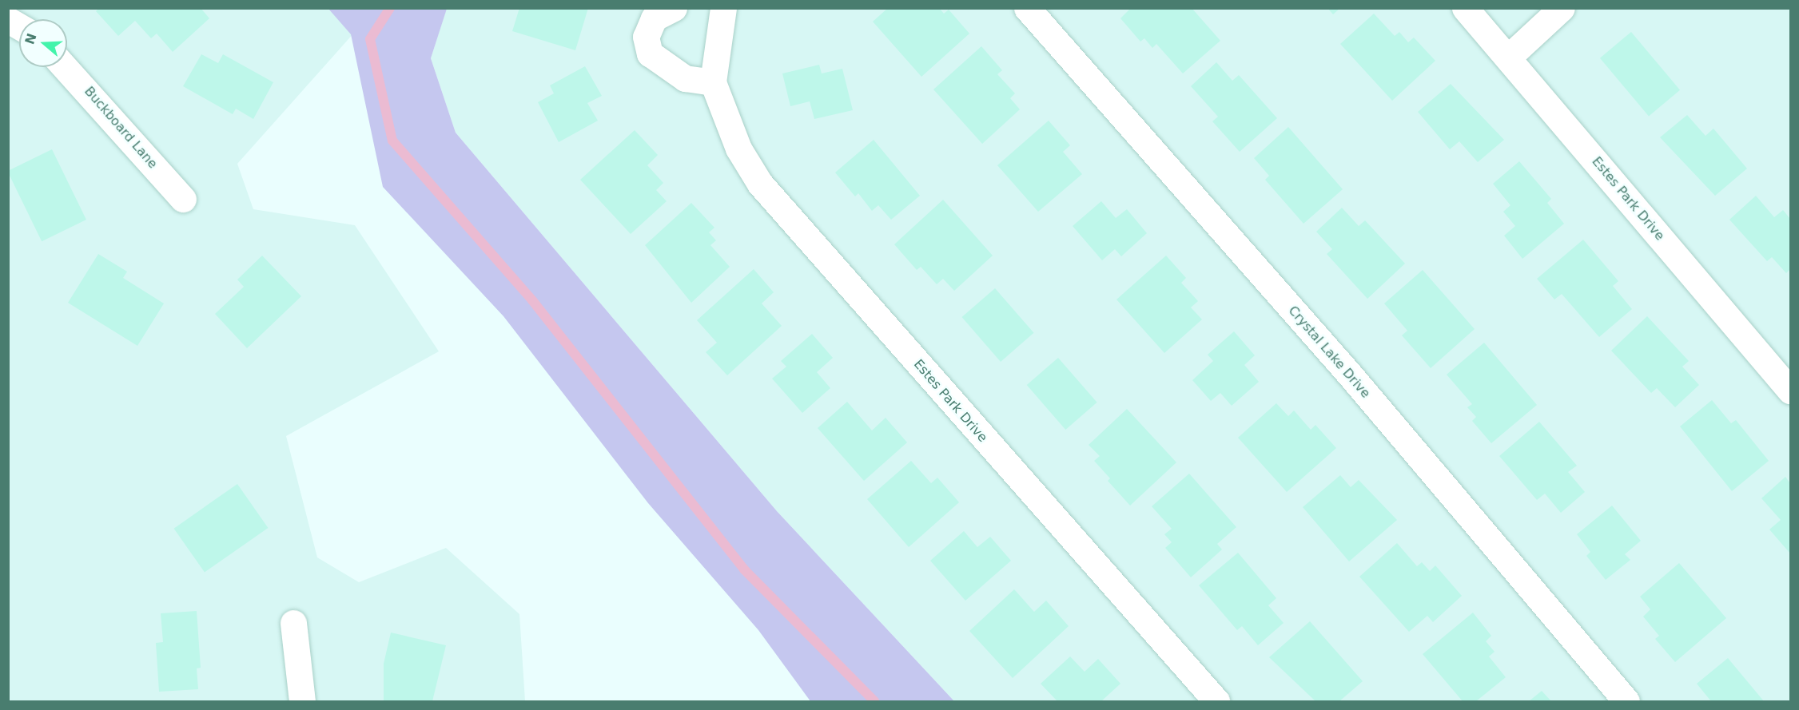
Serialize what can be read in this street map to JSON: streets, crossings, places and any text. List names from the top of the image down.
{
  "streets": {
    "street": ["Buckboard Lane", "Estes Park Drive", "Crystal Lake Drive"]
  },
  "north": "left"
}
